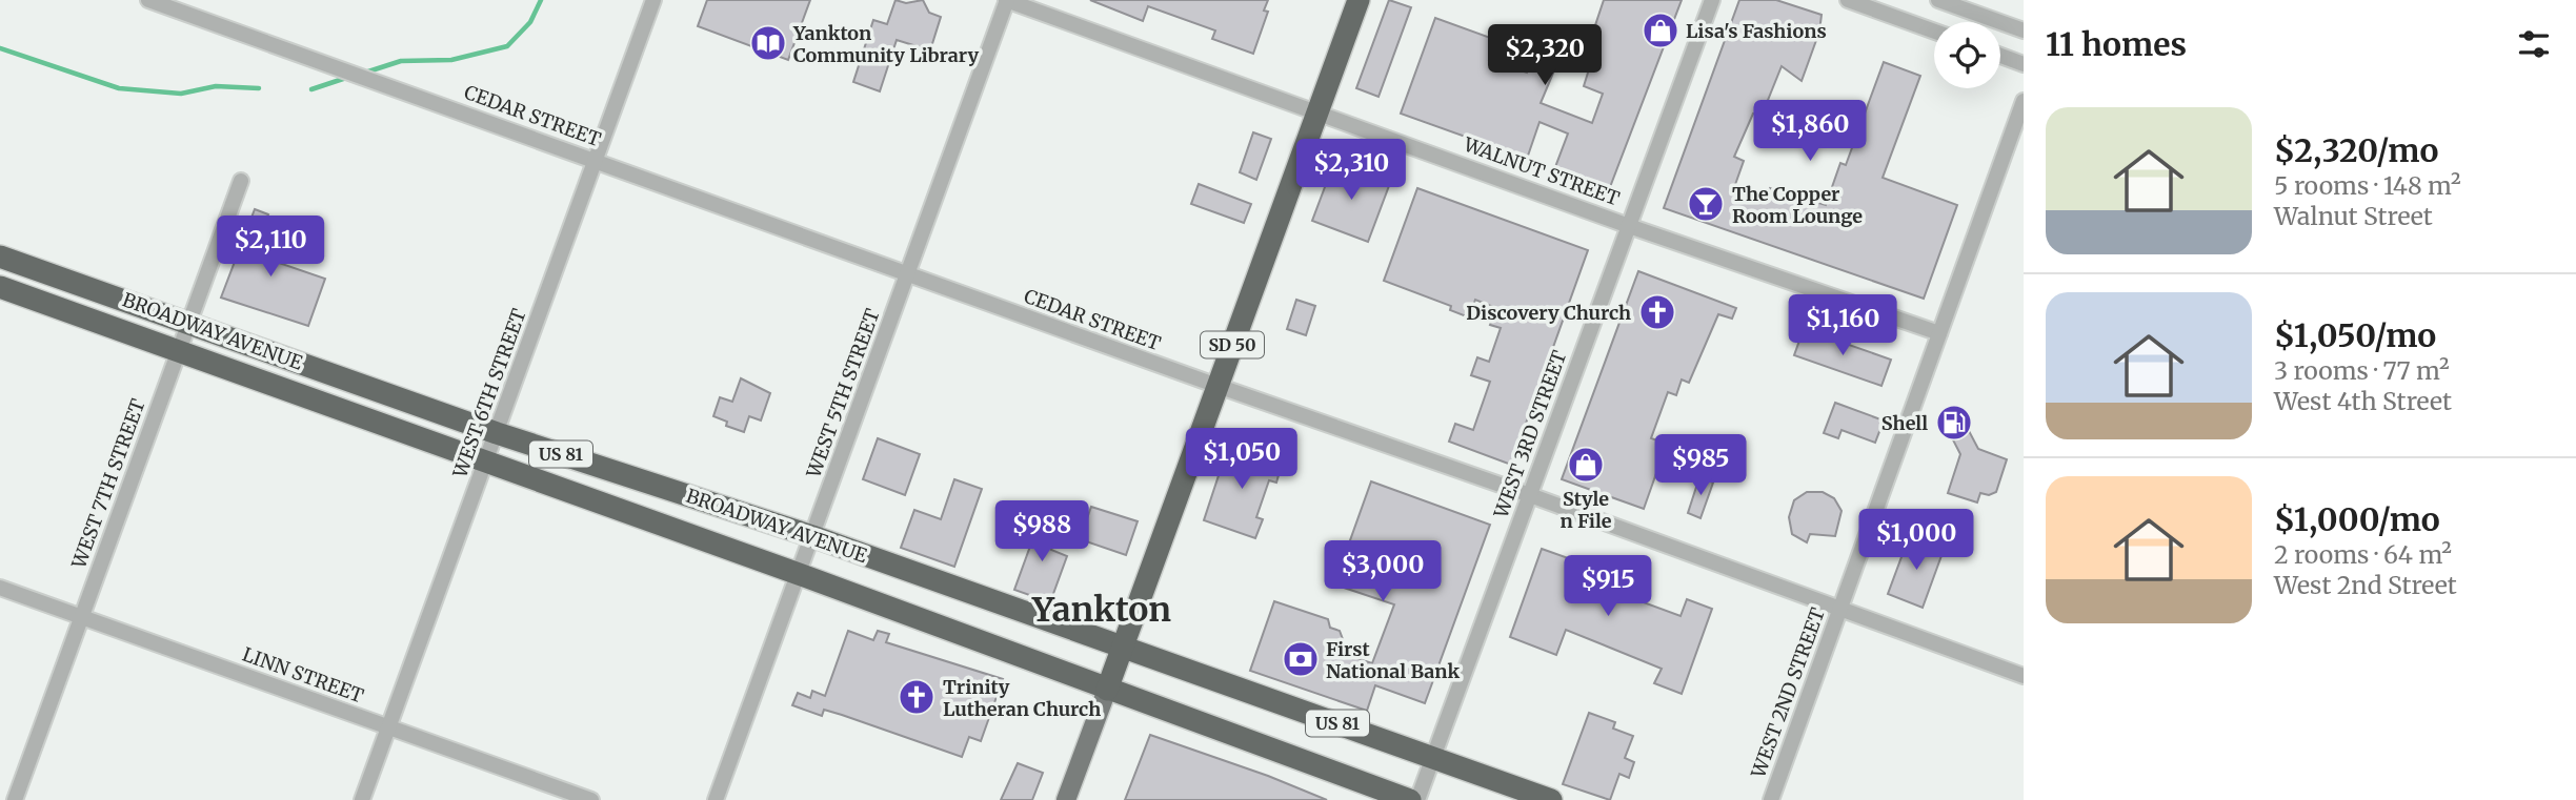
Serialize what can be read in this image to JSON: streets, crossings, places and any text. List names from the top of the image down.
{
  "streets": {
    "highway": ["BROADWAY AVENUE", "SD 50", "US 81"],
    "street": [
      "CEDAR STREET",
      "WALNUT STREET",
      "WEST 6TH STREET",
      "WEST 5TH STREET",
      "WEST 3RD STREET",
      "WEST 7TH STREET",
      "LINN STREET",
      "WEST 2ND STREET"
    ]
  },
  "crossings": [
    ["CEDAR STREET", "SD 50"],
    ["CEDAR STREET", "WEST 6TH STREET"],
    ["CEDAR STREET", "WEST 5TH STREET"],
    ["CEDAR STREET", "WEST 3RD STREET"],
    ["CEDAR STREET", "WEST 2ND STREET"],
    ["WALNUT STREET", "SD 50"],
    ["WALNUT STREET", "WEST 5TH STREET"],
    ["WALNUT STREET", "WEST 3RD STREET"],
    ["WALNUT STREET", "WEST 2ND STREET"],
    ["BROADWAY AVENUE", "SD 50"],
    ["BROADWAY AVENUE", "WEST 6TH STREET"],
    ["BROADWAY AVENUE", "WEST 5TH STREET"],
    ["BROADWAY AVENUE", "WEST 3RD STREET"],
    ["BROADWAY AVENUE", "WEST 7TH STREET"],
    ["WEST 6TH STREET", "LINN STREET"],
    ["WEST 7TH STREET", "LINN STREET"]
  ],
  "districts": ["Yankton"],
  "places": {
    "shop": ["Lisa's Fashions", "Style n File"],
    "library": ["Yankton Community Library"],
    "bar": ["The Copper Room Lounge"],
    "church": ["Discovery Church", "Trinity Lutheran Church"],
    "fuel station": ["Shell"],
    "bank": ["First National Bank"]
  },
  "page": {
    "heading": "11 homes",
    "price": [
      "$2,320",
      "$1,860",
      "$2,310",
      "$2,110",
      "$1,160",
      "$1,050",
      "$985",
      "$988",
      "$1,000",
      "$3,000",
      "$915"
    ],
    "list": [
      {
        "name": "$2,320/mo",
        "note": "5 rooms · 148 m² · Walnut Street"
      },
      {
        "name": "$1,050/mo",
        "note": "3 rooms · 77 m² · West 4th Street"
      },
      {
        "name": "$1,000/mo",
        "note": "2 rooms · 64 m² · West 2nd Street"
      }
    ]
  }
}
